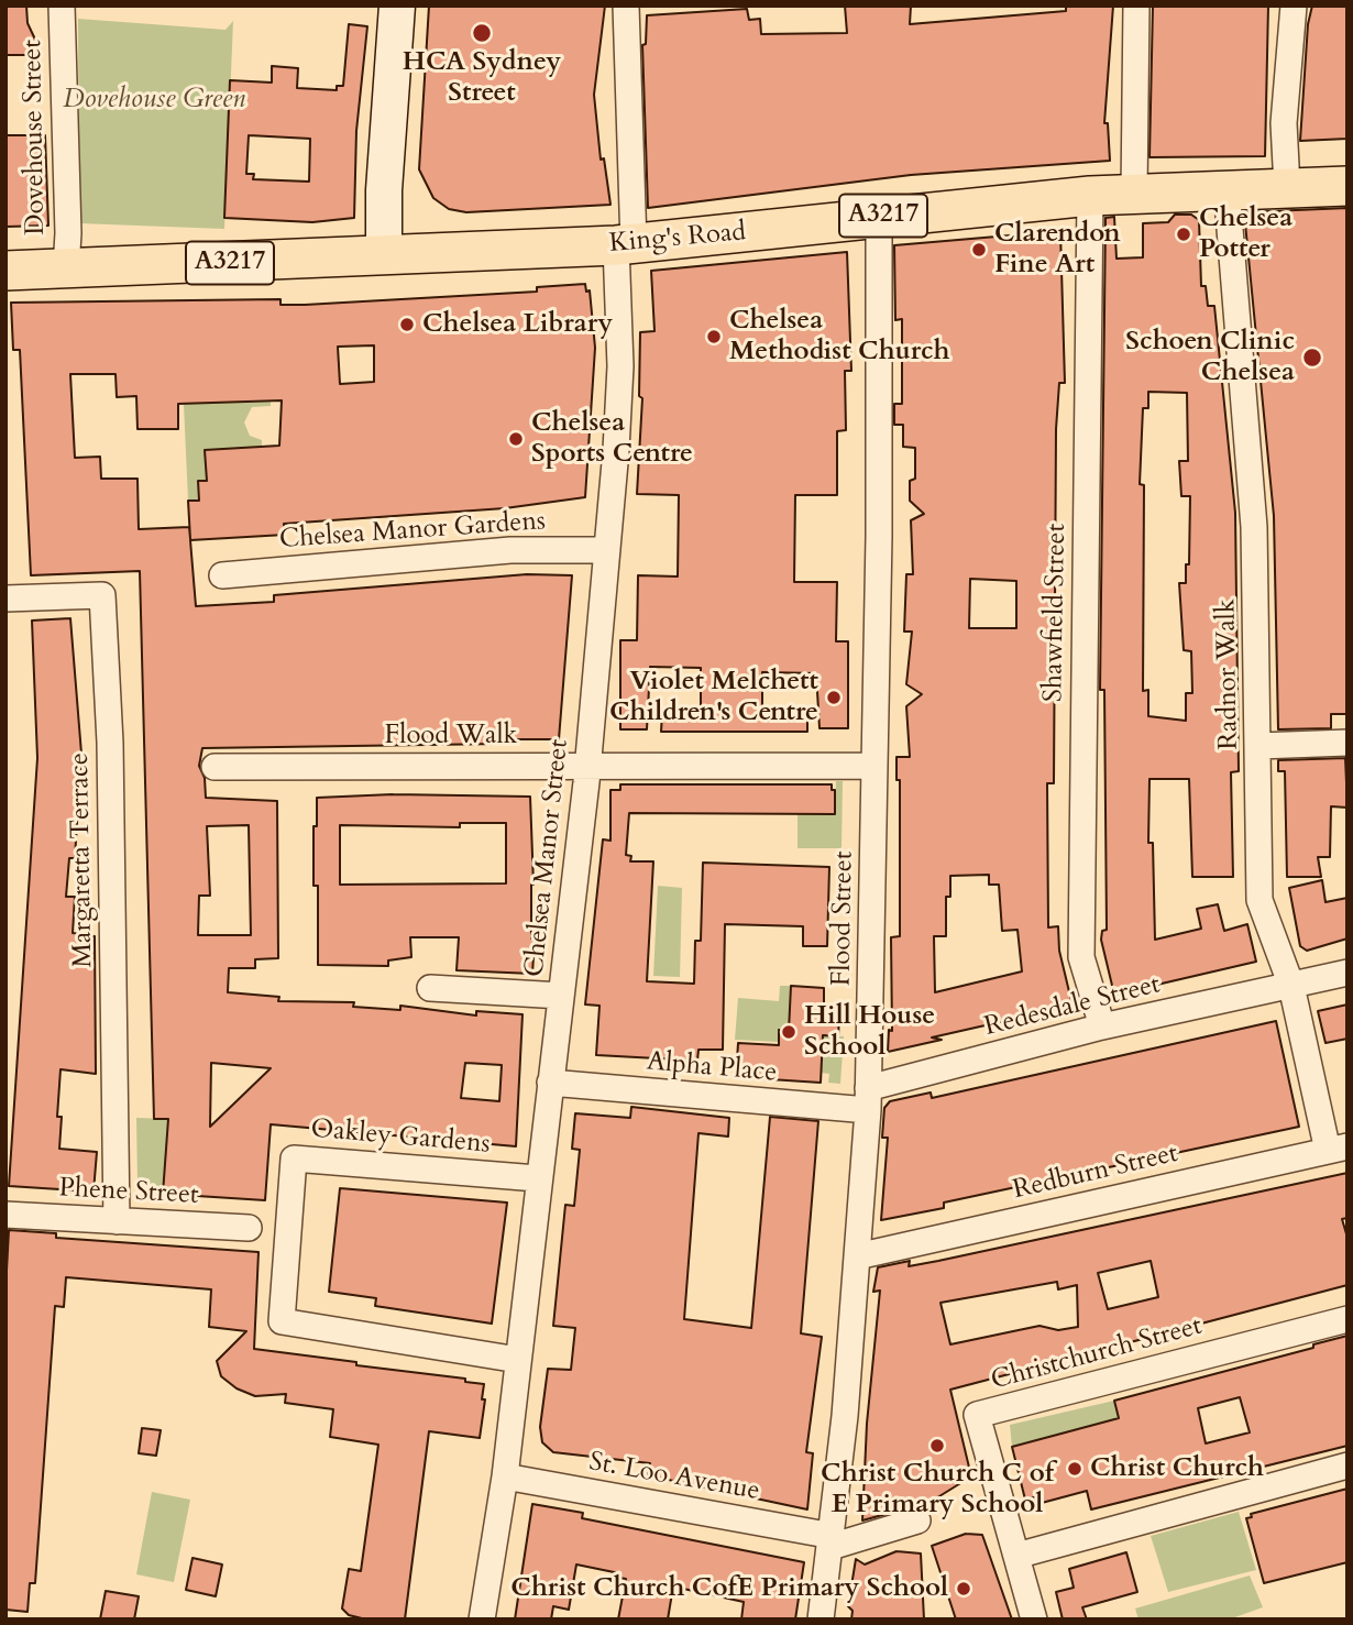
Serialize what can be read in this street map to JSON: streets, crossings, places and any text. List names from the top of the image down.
{
  "streets": {
    "main road": ["A3217", "King's Road"],
    "street": [
      "Dovehouse Street",
      "Chelsea Manor Gardens",
      "Shawfield Street",
      "Radnor Walk",
      "Flood Walk",
      "Chelsea Manor Street",
      "Margaretta Terrace",
      "Flood Street",
      "Redesdale Street",
      "Alpha Place",
      "Oakley Gardens",
      "Redburn Street",
      "Phene Street",
      "Christchurch Street",
      "St. Loo Avenue"
    ]
  },
  "crossings": [
    ["Dovehouse Street", "King's Road"],
    ["King's Road", "Shawfield Street"],
    ["King's Road", "Radnor Walk"],
    ["King's Road", "Chelsea Manor Street"],
    ["King's Road", "Flood Street"],
    ["Chelsea Manor Gardens", "Chelsea Manor Street"],
    ["Shawfield Street", "Redesdale Street"],
    ["Radnor Walk", "Redesdale Street"],
    ["Radnor Walk", "Redburn Street"],
    ["Flood Walk", "Chelsea Manor Street"],
    ["Flood Walk", "Flood Street"],
    ["Chelsea Manor Street", "Alpha Place"],
    ["Chelsea Manor Street", "Oakley Gardens"],
    ["Chelsea Manor Street", "St. Loo Avenue"],
    ["Margaretta Terrace", "Phene Street"],
    ["Flood Street", "Redesdale Street"],
    ["Flood Street", "Alpha Place"],
    ["Flood Street", "Redburn Street"],
    ["Flood Street", "St. Loo Avenue"],
    ["Redesdale Street", "Alpha Place"]
  ],
  "parks": ["Dovehouse Green"],
  "places": [
    "HCA Sydney Street",
    "Chelsea Potter",
    "Clarendon Fine Art",
    "Chelsea Library",
    "Chelsea Methodist Church",
    "Schoen Clinic Chelsea",
    "Chelsea Sports Centre",
    "Violet Melchett Children's Centre",
    "Hill House School",
    "Christ Church C of E Primary School",
    "Christ Church",
    "Christ Church CofE Primary School"
  ]
}
